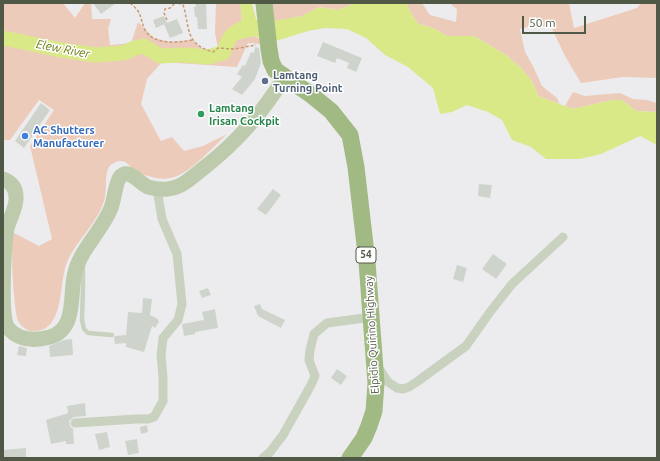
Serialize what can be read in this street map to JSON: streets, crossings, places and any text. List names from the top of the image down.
{
  "streets": {
    "highway": ["54", "Elpidio Quirino Highway"]
  },
  "water": ["Elew River"],
  "places": ["Lamtang Turning Point", "Lamtang Irisan Cockpit", "AC Shutters Manufacturer"],
  "scale_bar": "50 m"
}
